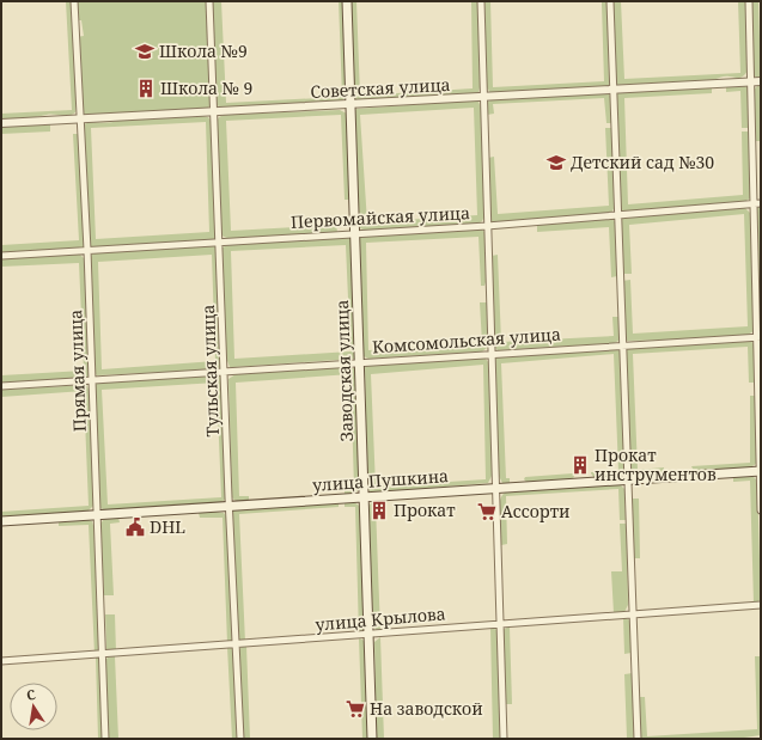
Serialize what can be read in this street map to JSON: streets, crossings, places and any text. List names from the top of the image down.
{
  "streets": {
    "main road": ["Заводская улица", "улица Пушкина"],
    "street": [
      "Советская улица",
      "Первомайская улица",
      "Комсомольская улица",
      "Прямая улица",
      "Тульская улица",
      "улица Крылова"
    ]
  },
  "crossings": [
    ["Советская улица", "Прямая улица"],
    ["Советская улица", "Тульская улица"],
    ["Советская улица", "Заводская улица"],
    ["Первомайская улица", "Прямая улица"],
    ["Первомайская улица", "Тульская улица"],
    ["Первомайская улица", "Заводская улица"],
    ["Комсомольская улица", "Прямая улица"],
    ["Комсомольская улица", "Тульская улица"],
    ["Комсомольская улица", "Заводская улица"],
    ["Прямая улица", "улица Пушкина"],
    ["Прямая улица", "улица Крылова"],
    ["Тульская улица", "улица Пушкина"],
    ["Тульская улица", "улица Крылова"],
    ["Заводская улица", "улица Пушкина"],
    ["Заводская улица", "улица Крылова"]
  ],
  "places": {
    "school or university": ["Школа №9", "Детский сад №30"],
    "building": ["Школа № 9", "Прокат инструментов", "Прокат"],
    "supermarket": ["Ассорти", "На заводской"],
    "public building": ["DHL"]
  },
  "north": "top"
}
